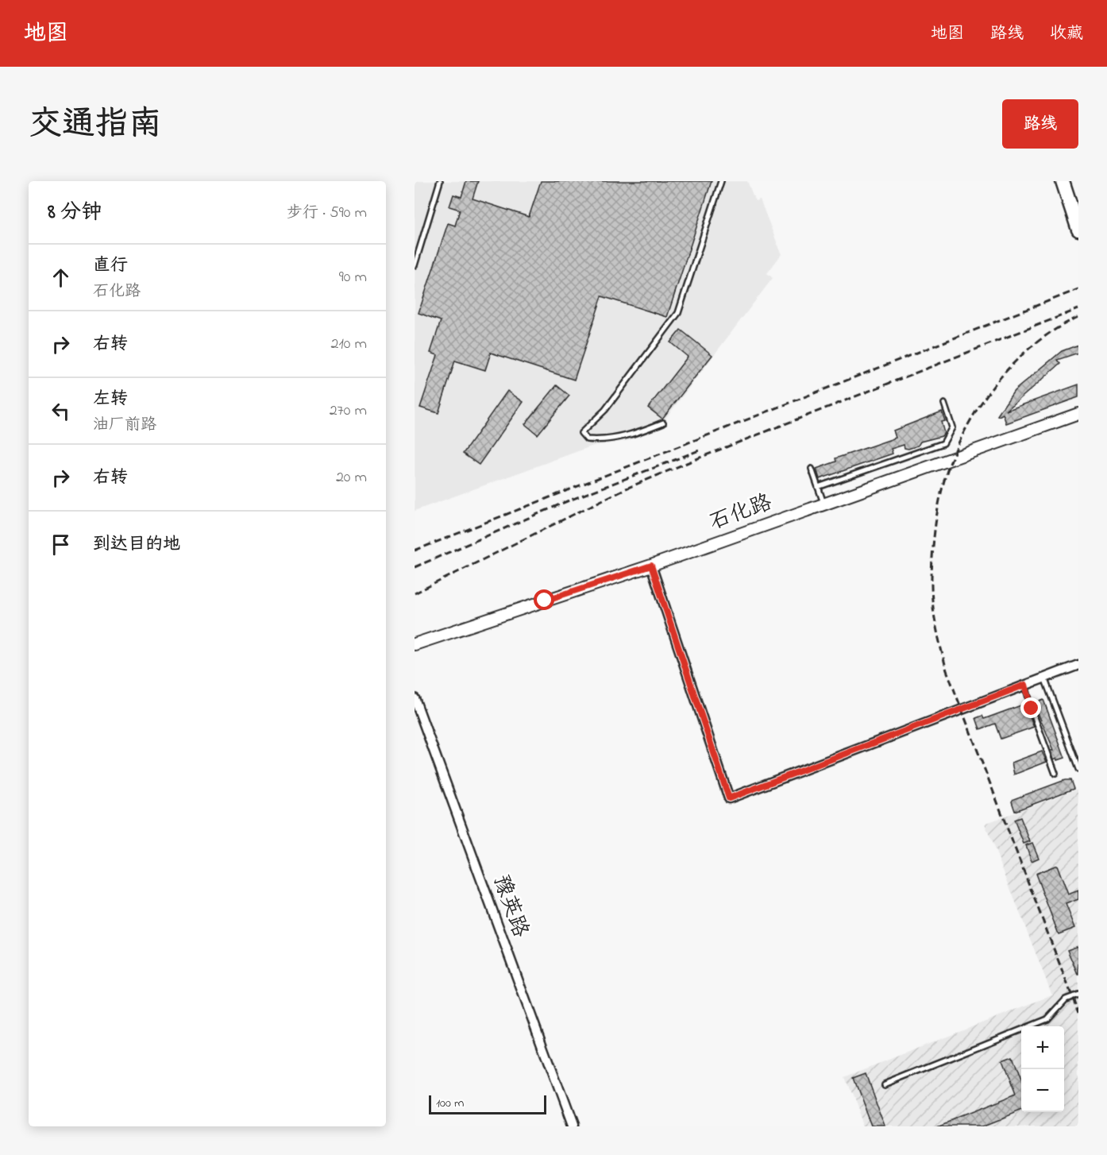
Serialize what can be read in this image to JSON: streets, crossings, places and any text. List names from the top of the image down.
{
  "streets": {
    "street": ["石化路", "豫英路"]
  },
  "scale_bar": "100 m",
  "page": {
    "header": "地图",
    "nav": ["地图", "路线", "收藏"],
    "title": "交通指南",
    "buttons": "路线",
    "heading": ["8 分钟", "步行 · 590 m"],
    "list": [
      ["直行", "石化路", "90 m"],
      ["右转", "210 m"],
      ["左转", "油厂前路", "270 m"],
      ["右转", "20 m"],
      "到达目的地"
    ],
    "map_buttons": ["+", "−"],
    "scale": "100 m"
  }
}
